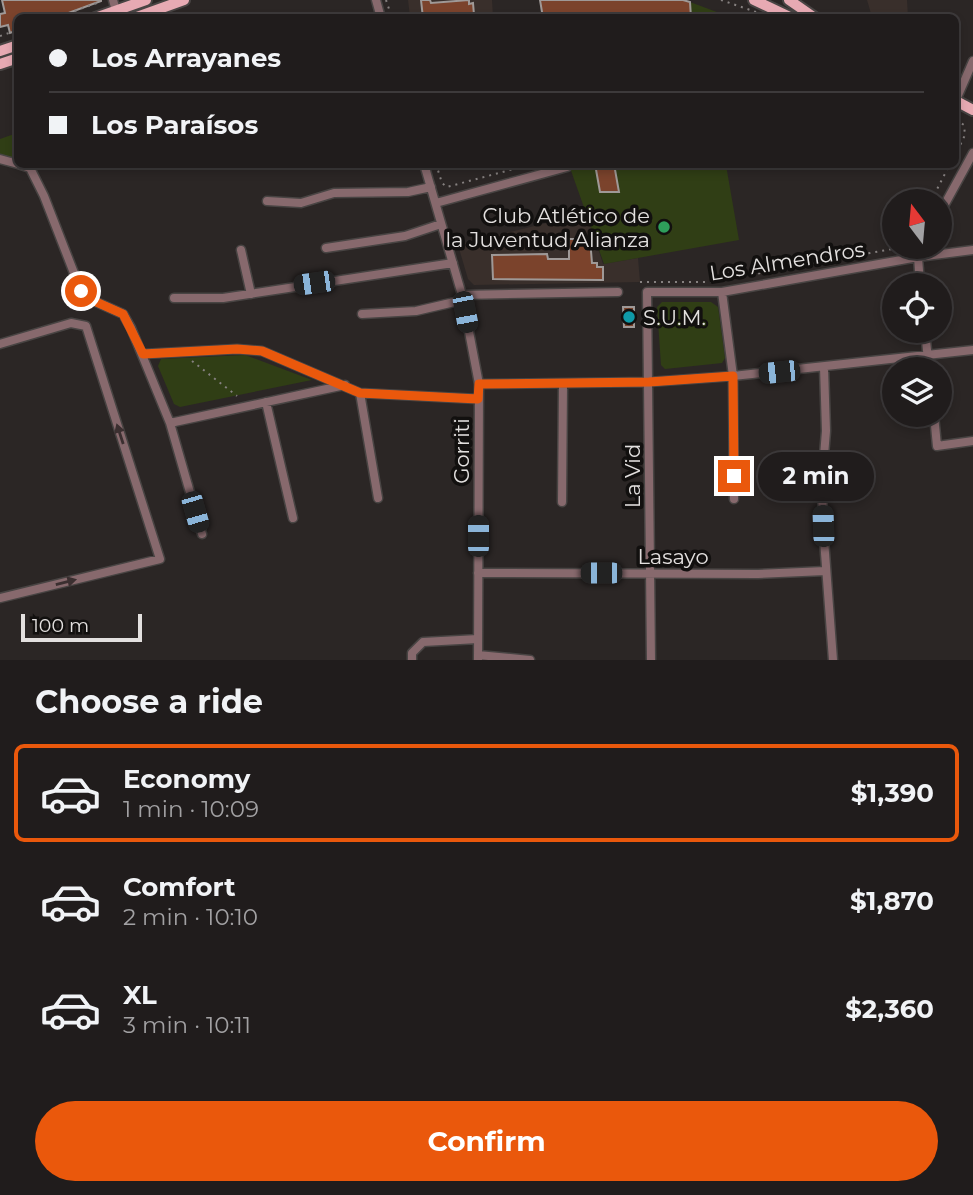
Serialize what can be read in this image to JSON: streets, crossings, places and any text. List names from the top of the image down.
{
  "streets": {
    "street": [
      "Los Almendros",
      "Gorriti",
      "La Vid",
      "Lasayo"
    ]
  },
  "crossings": [
    ["Los Almendros", "La Vid"],
    ["Gorriti", "Lasayo"],
    ["La Vid", "Lasayo"]
  ],
  "places": ["Club Atlético de la Juventud Alianza", "S.U.M."],
  "scale_bar": "100 m",
  "north": "top",
  "page": {
    "banner": ["Los Arrayanes", "Los Paraísos"],
    "bubble": "2 min",
    "scale": "100 m",
    "heading": "Choose a ride",
    "list": [
      {
        "name": "Economy",
        "note": "1 min · 10:09",
        "value": "$1,390"
      },
      {
        "name": "Comfort",
        "note": "2 min · 10:10",
        "value": "$1,870"
      },
      {
        "name": "XL",
        "note": "3 min · 10:11",
        "value": "$2,360"
      }
    ],
    "buttons": "Confirm"
  }
}
